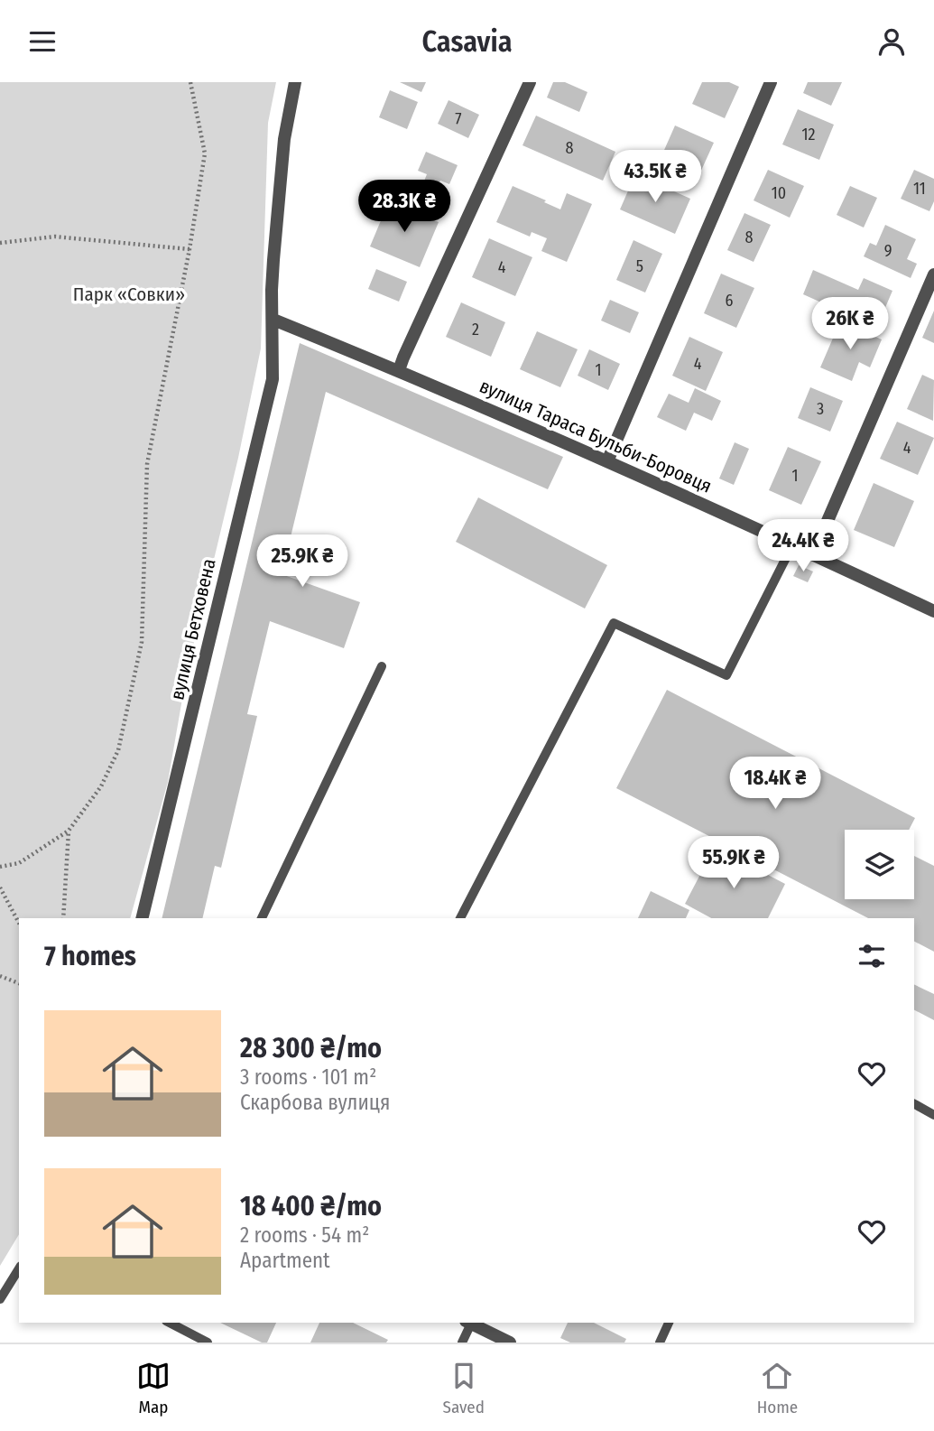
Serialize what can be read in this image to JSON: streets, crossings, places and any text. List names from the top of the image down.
{
  "streets": {
    "street": ["вулиця Тараса Бульби-Боровця", "вулиця Бетховена"]
  },
  "crossings": [
    ["вулиця Тараса Бульби-Боровця", "вулиця Бетховена"]
  ],
  "parks": ["Парк «Совки»"],
  "house_numbers": [
    "7",
    "12",
    "8",
    "11",
    "10",
    "8",
    "9",
    "5",
    "4",
    "6",
    "2",
    "4",
    "1",
    "3",
    "4",
    "1"
  ],
  "page": {
    "header": "Casavia",
    "price": [
      "43.5K ₴",
      "28.3K ₴",
      "26K ₴",
      "24.4K ₴",
      "25.9K ₴",
      "18.4K ₴",
      "55.9K ₴"
    ],
    "heading": "7 homes",
    "list": [
      {
        "name": "28 300 ₴/mo",
        "note": "3 rooms · 101 m² · Скарбова вулиця"
      },
      {
        "name": "18 400 ₴/mo",
        "note": "2 rooms · 54 m² · Apartment"
      }
    ],
    "tabs": ["Map", "Saved", "Home"]
  }
}
